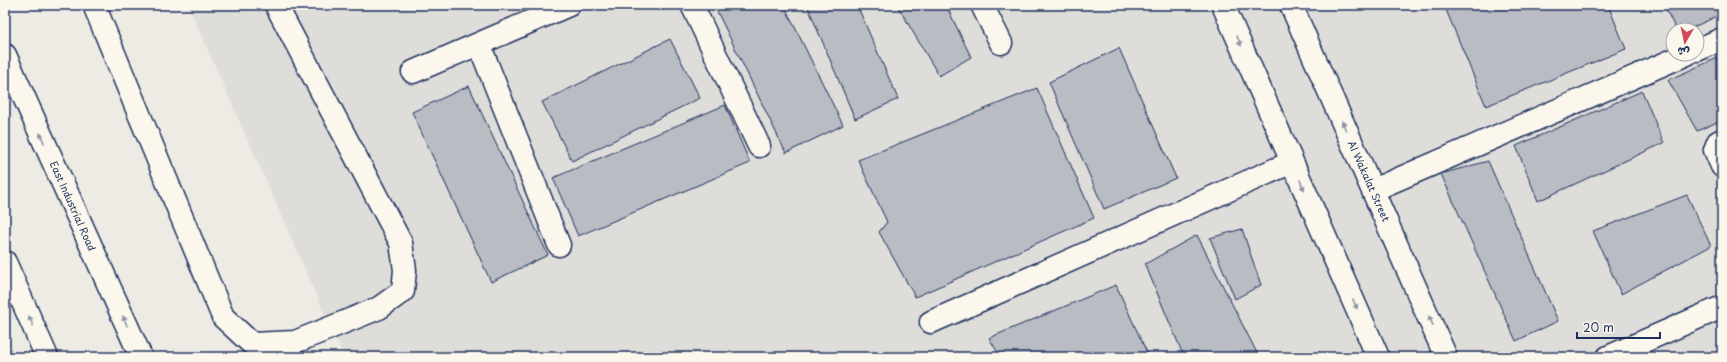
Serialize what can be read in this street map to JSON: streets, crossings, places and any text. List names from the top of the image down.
{
  "streets": {
    "main road": ["Al Wakalat Street", "East Industrial Road"]
  },
  "scale_bar": "20 m",
  "north": "bottom"
}
